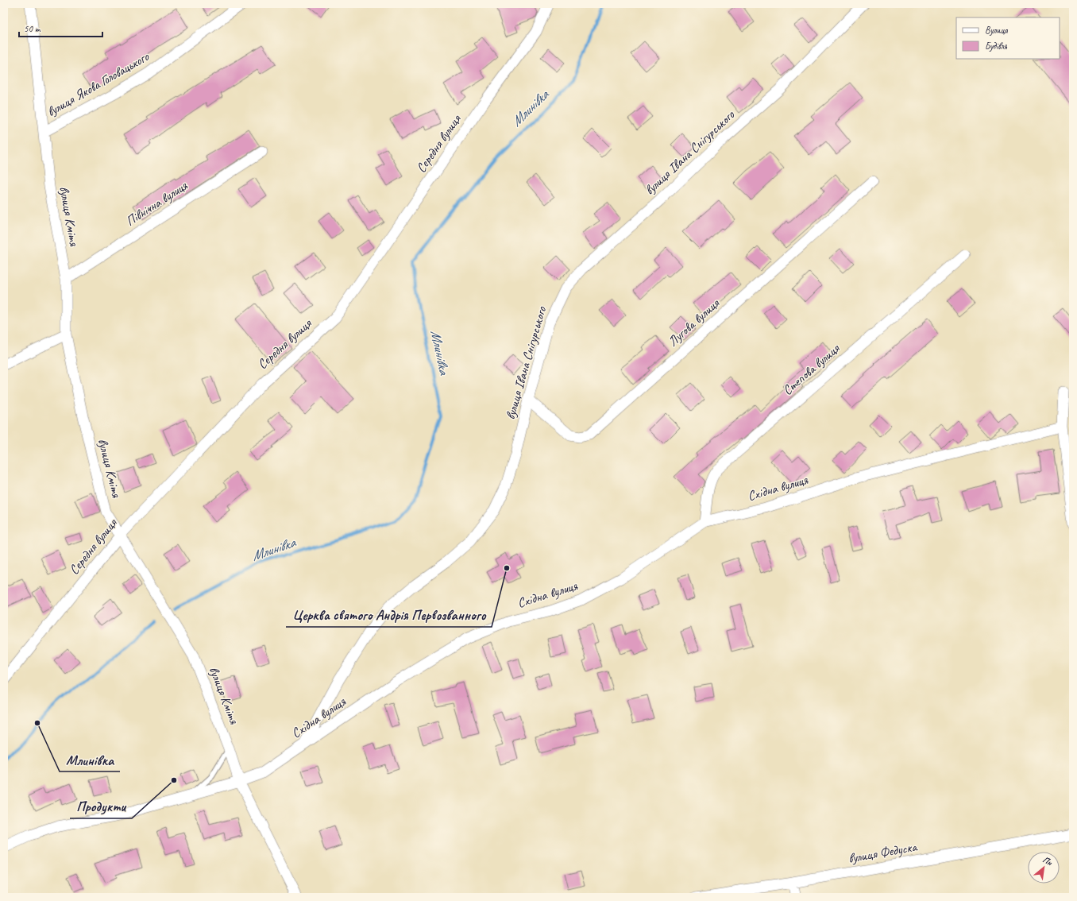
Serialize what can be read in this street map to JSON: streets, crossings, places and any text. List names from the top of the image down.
{
  "streets": {
    "street": [
      "вулиця Якова Головацького",
      "Середня вулиця",
      "вулиця Івана Снігурського",
      "Північна вулиця",
      "вулиця Кмітя",
      "Лугова вулиця",
      "Степова вулиця",
      "Східна вулиця",
      "вулиця Федуска"
    ]
  },
  "crossings": [
    ["вулиця Якова Головацького", "вулиця Кмітя"],
    ["Середня вулиця", "вулиця Кмітя"],
    ["вулиця Івана Снігурського", "Лугова вулиця"],
    ["вулиця Івана Снігурського", "Східна вулиця"],
    ["Північна вулиця", "вулиця Кмітя"],
    ["вулиця Кмітя", "Східна вулиця"],
    ["Степова вулиця", "Східна вулиця"]
  ],
  "water": ["Млинівка"],
  "places": ["Церква святого Андрія Первозванного", "Млинівка", "Продукти"],
  "legend": ["Вулиця", "Будівля"],
  "scale_bar": "50 m",
  "north": "top right"
}
